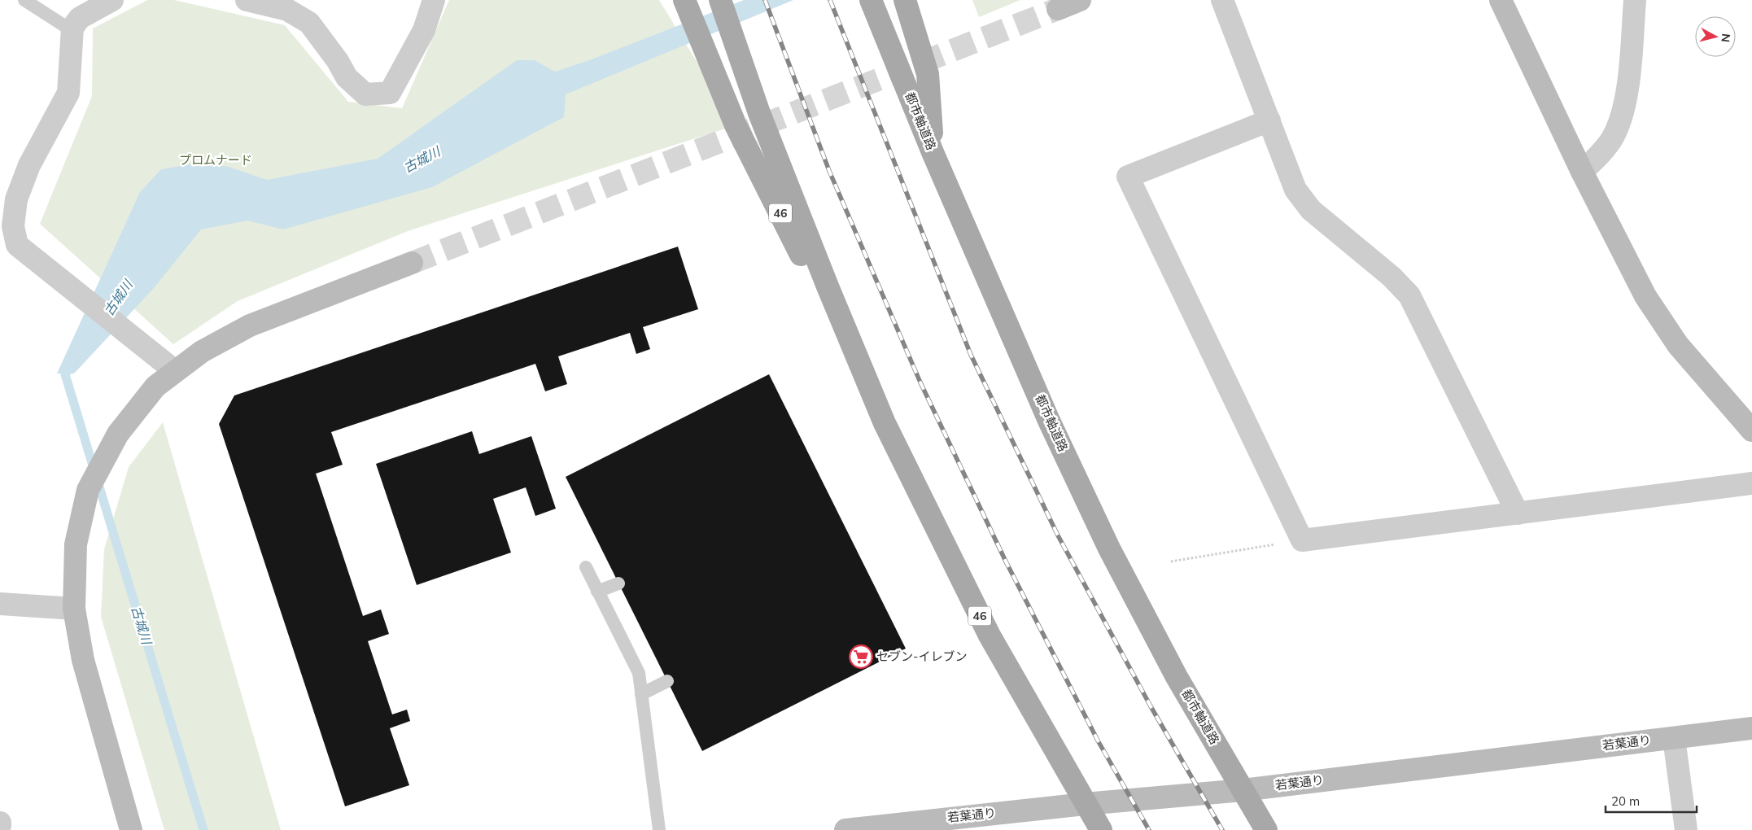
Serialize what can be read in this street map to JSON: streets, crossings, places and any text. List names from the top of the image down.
{
  "streets": {
    "main road": ["都市軸道路", "46"],
    "street": ["若葉通り"]
  },
  "crossings": [
    ["都市軸道路", "若葉通り"],
    ["46", "若葉通り"]
  ],
  "water": ["古城川"],
  "parks": ["プロムナード"],
  "places": {
    "supermarket": ["セブン-イレブン"]
  },
  "scale_bar": "20 m",
  "north": "right"
}
